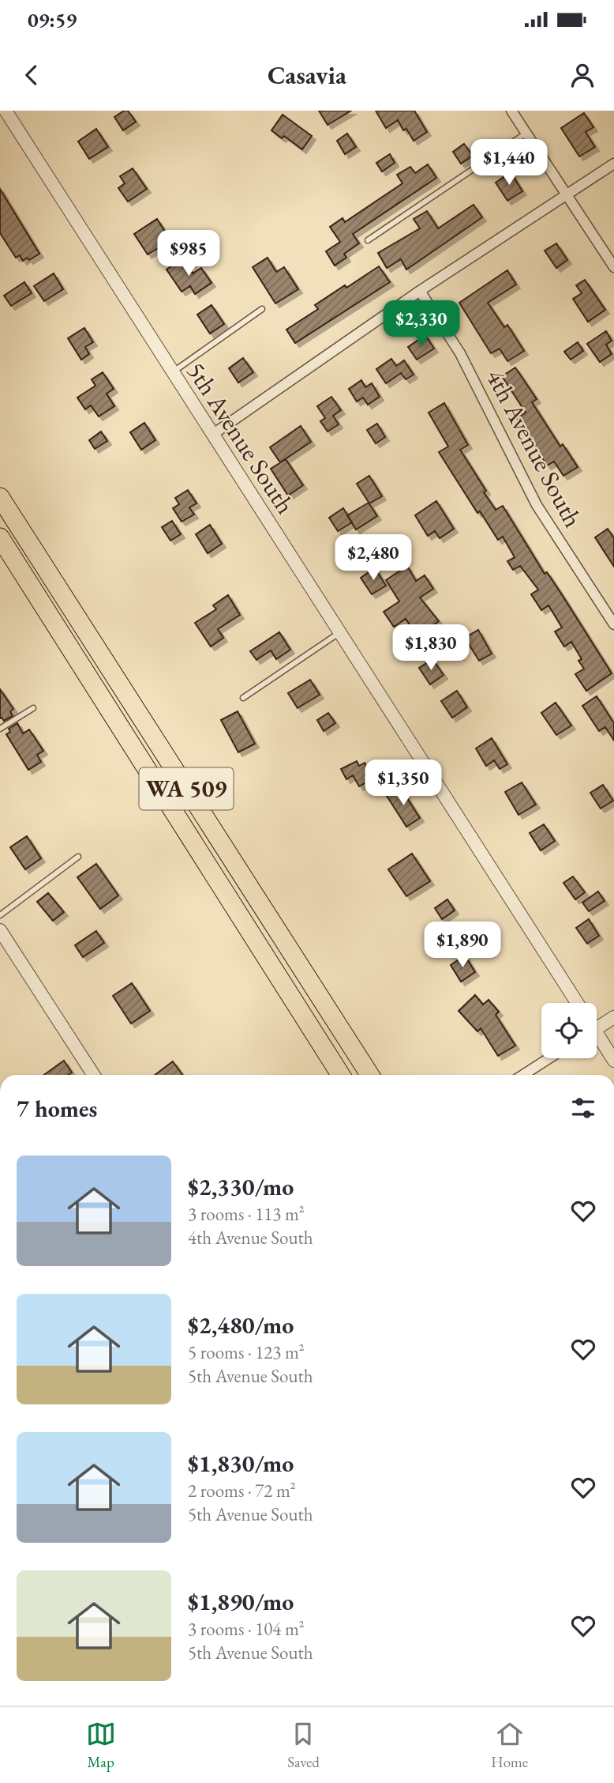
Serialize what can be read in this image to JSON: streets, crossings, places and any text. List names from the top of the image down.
{
  "streets": {
    "highway": ["WA 509"],
    "street": ["5th Avenue South", "4th Avenue South"]
  },
  "page": {
    "status": "09:59",
    "header": "Casavia",
    "price": [
      "$1,440",
      "$985",
      "$2,330",
      "$2,480",
      "$1,830",
      "$1,350",
      "$1,890"
    ],
    "heading": "7 homes",
    "list": [
      {
        "name": "$2,330/mo",
        "note": "3 rooms · 113 m² · 4th Avenue South"
      },
      {
        "name": "$2,480/mo",
        "note": "5 rooms · 123 m² · 5th Avenue South"
      },
      {
        "name": "$1,830/mo",
        "note": "2 rooms · 72 m² · 5th Avenue South"
      },
      {
        "name": "$1,890/mo",
        "note": "3 rooms · 104 m² · 5th Avenue South"
      }
    ],
    "tabs": ["Map", "Saved", "Home"]
  }
}
